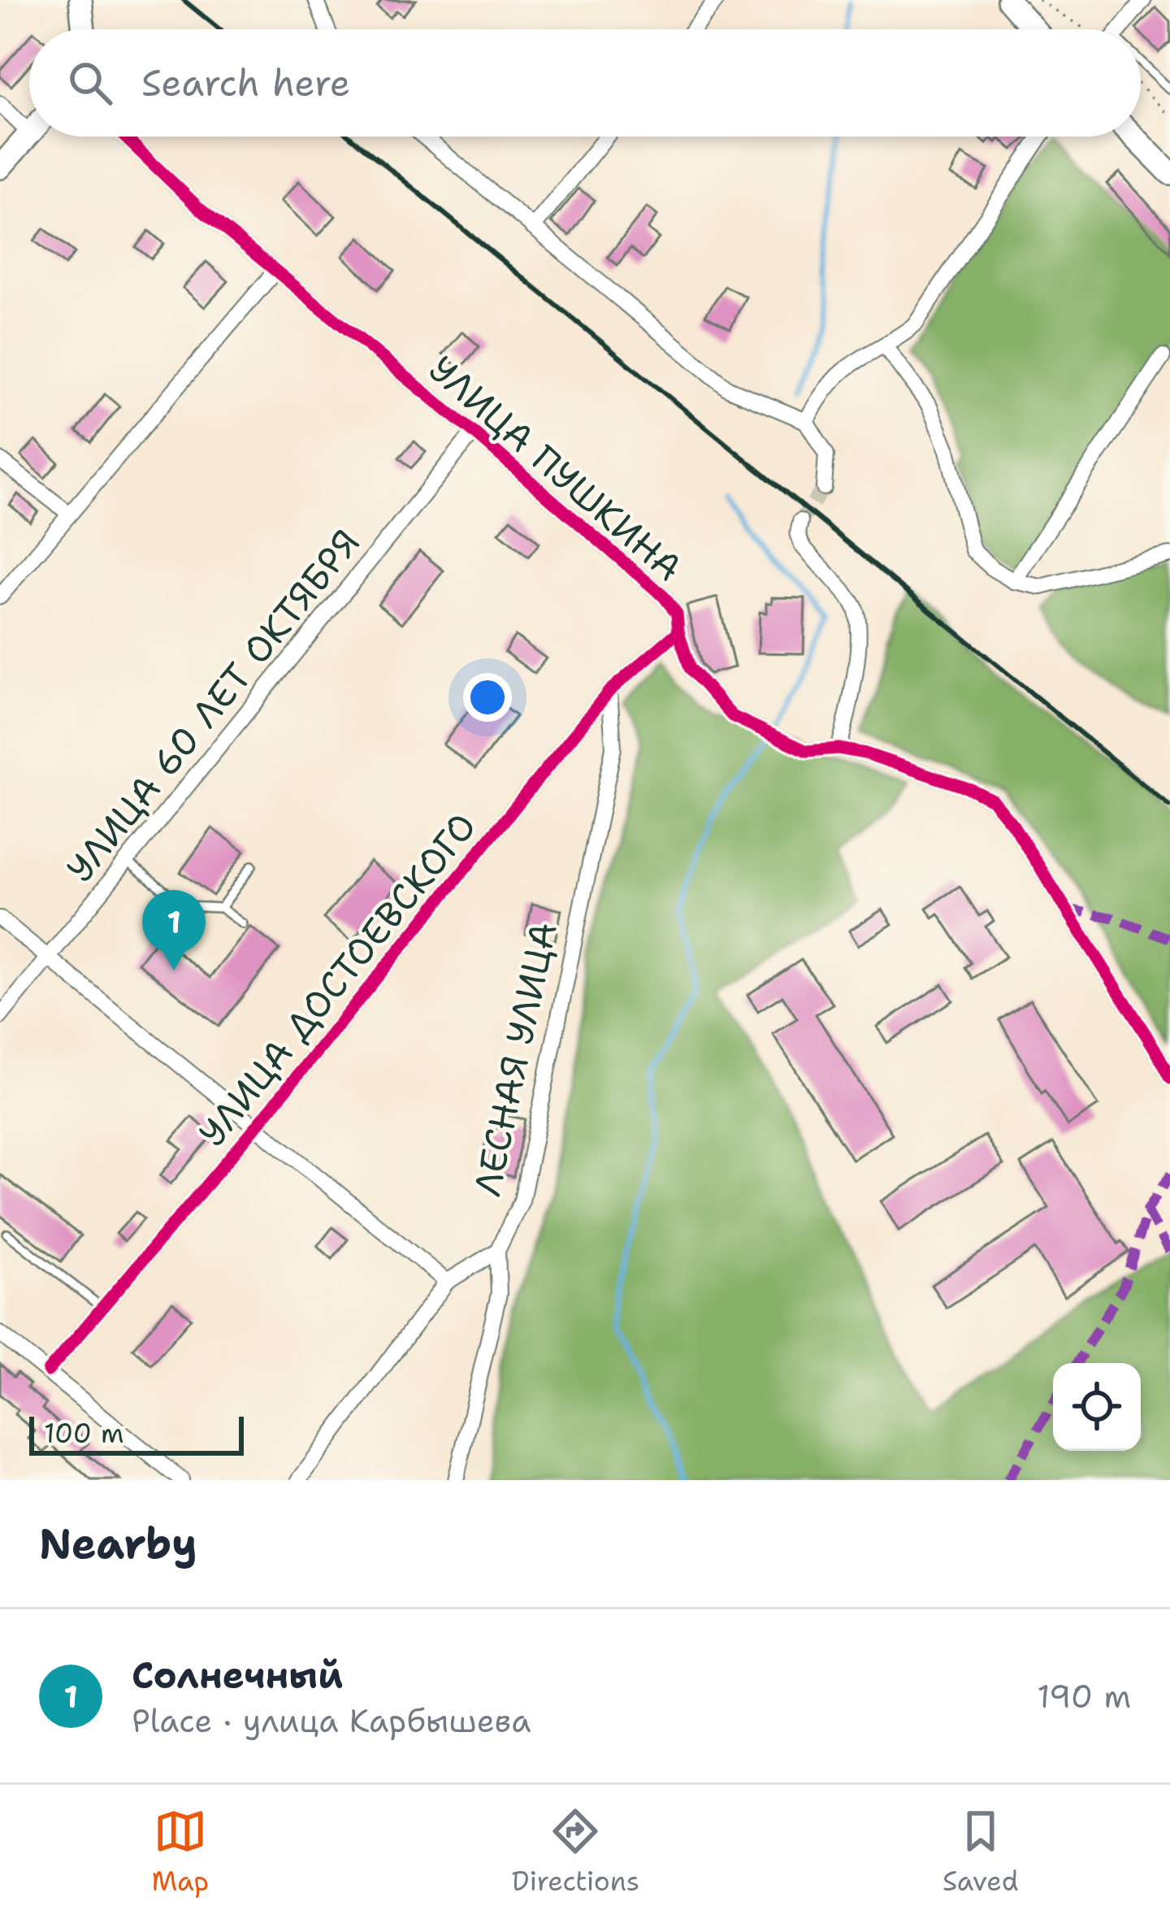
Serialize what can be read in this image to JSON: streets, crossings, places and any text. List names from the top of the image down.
{
  "streets": {
    "street": [
      "УЛИЦА ПУШКИНА",
      "УЛИЦА 60 ЛЕТ ОКТЯБРЯ",
      "УЛИЦА ДОСТОЕВСКОГО",
      "ЛЕСНАЯ УЛИЦА"
    ]
  },
  "crossings": [
    ["УЛИЦА ПУШКИНА", "УЛИЦА 60 ЛЕТ ОКТЯБРЯ"],
    ["УЛИЦА ПУШКИНА", "УЛИЦА ДОСТОЕВСКОГО"],
    ["УЛИЦА ДОСТОЕВСКОГО", "ЛЕСНАЯ УЛИЦА"]
  ],
  "scale_bar": "100 m",
  "page": {
    "search": "Search here",
    "pins": "1",
    "scale": "100 m",
    "heading": "Nearby",
    "list": [
      {
        "mark": "1",
        "name": "Солнечный",
        "note": "Place · улица Карбышева",
        "value": "190 m"
      }
    ],
    "nav": ["Map", "Directions", "Saved"]
  }
}
